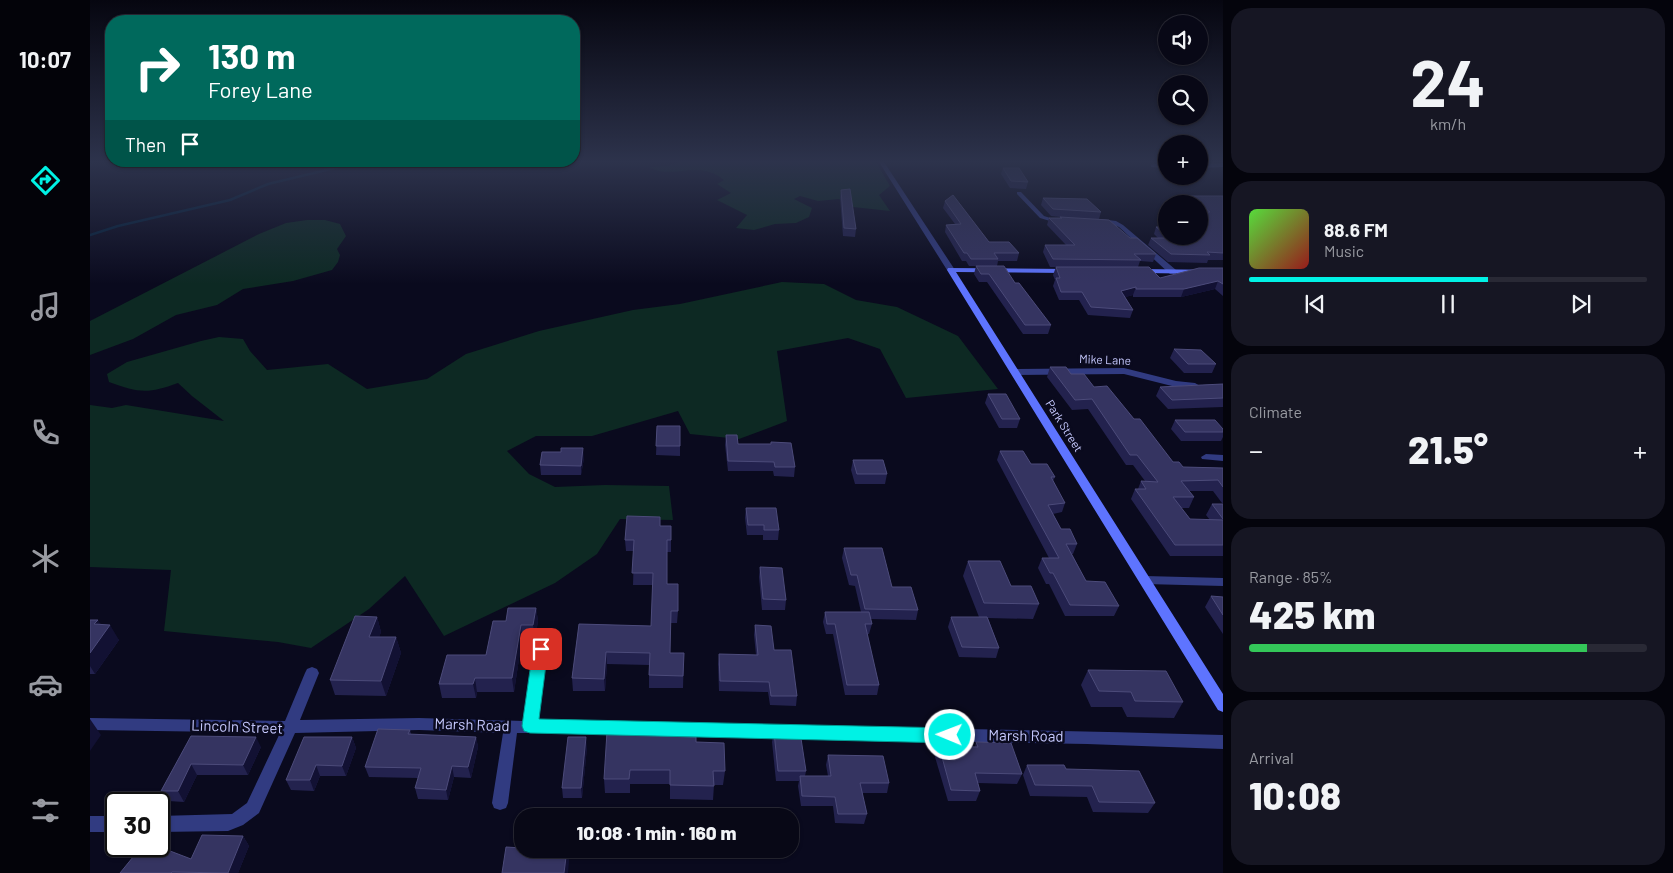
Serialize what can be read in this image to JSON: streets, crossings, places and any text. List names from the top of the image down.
{
  "streets": {
    "street": [
      "Mike Lane",
      "Park Street",
      "Marsh Road",
      "Lincoln Street"
    ]
  },
  "crossings": [
    ["Mike Lane", "Park Street"],
    ["Marsh Road", "Lincoln Street"]
  ],
  "page": {
    "tabs": "10:07",
    "tile": [
      ["24", "km/h"],
      "Climate",
      ["Range · 85%", "425 km"],
      ["Arrival", "10:08"]
    ],
    "map_buttons": ["+", "−"],
    "turn": ["130 m", "Forey Lane"],
    "then": "Then",
    "song": ["88.6 FM", "Music"],
    "heat": ["−", "21.5°", "+"],
    "limit": "30",
    "trip": "10:08 · 1 min · 160 m"
  }
}
